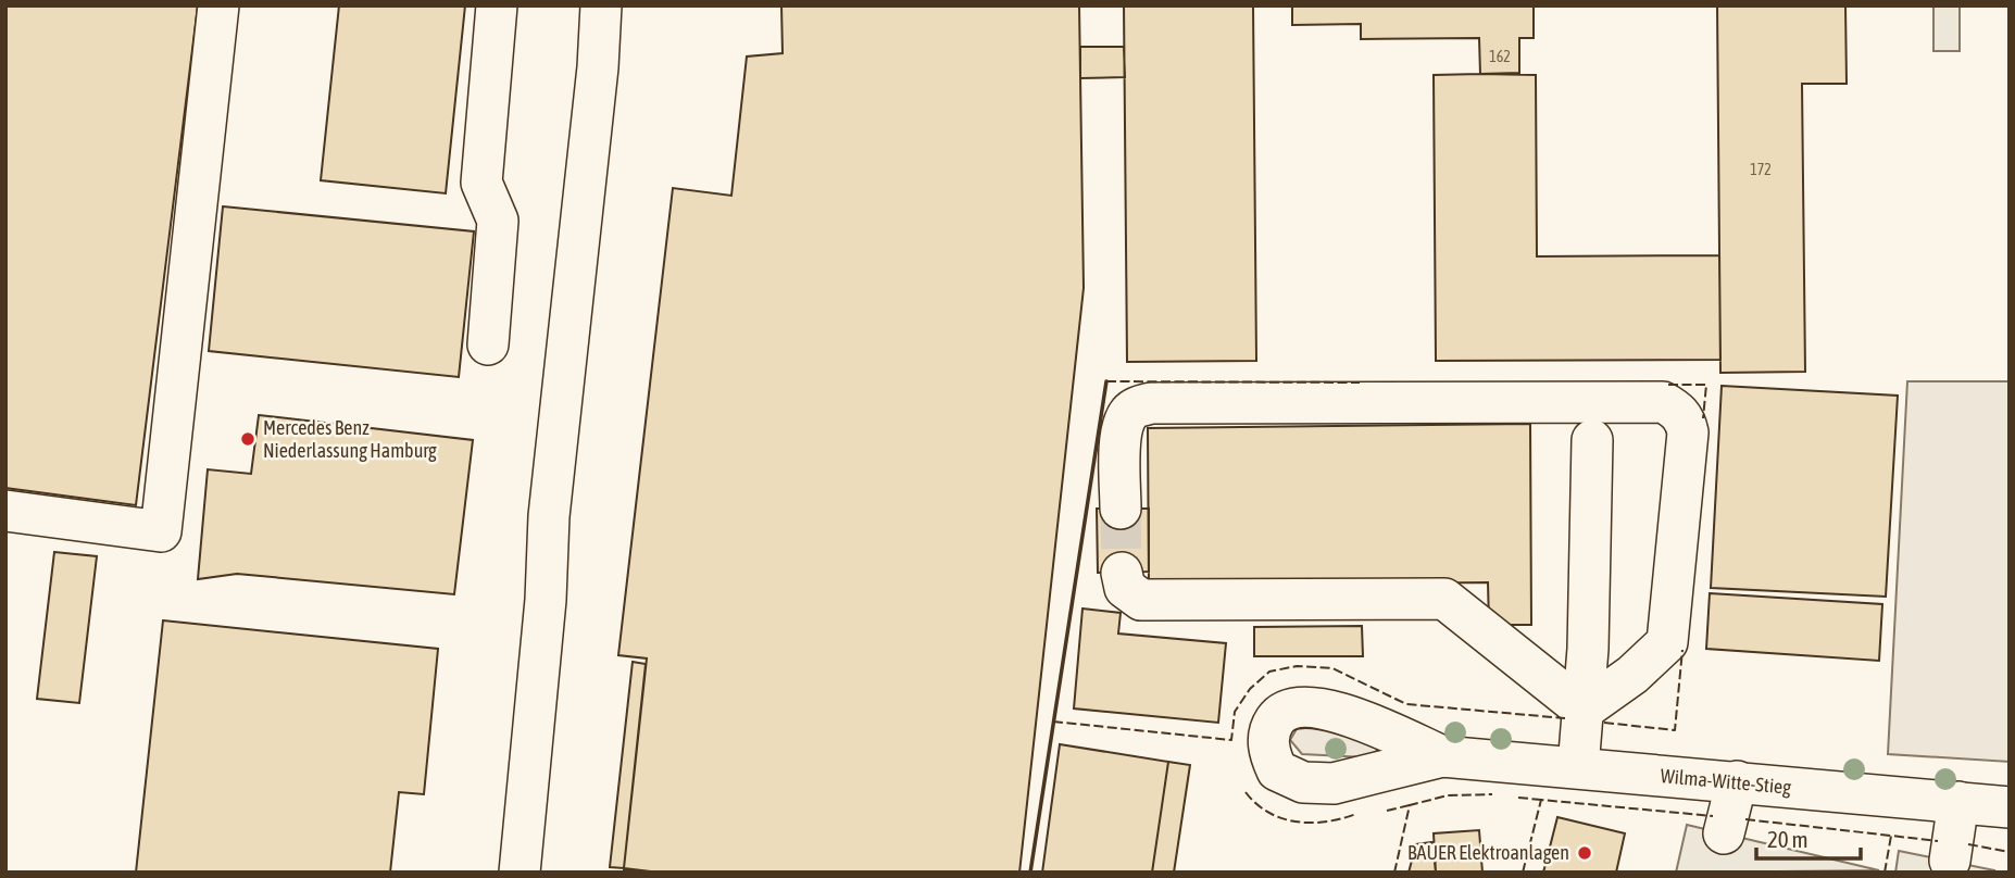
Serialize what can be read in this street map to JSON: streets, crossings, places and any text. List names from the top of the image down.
{
  "streets": {
    "street": ["Wilma-Witte-Stieg"]
  },
  "places": ["Mercedes Benz Niederlassung Hamburg", "BAUER Elektroanlagen"],
  "house_numbers": ["162", "172"],
  "scale_bar": "20 m"
}
